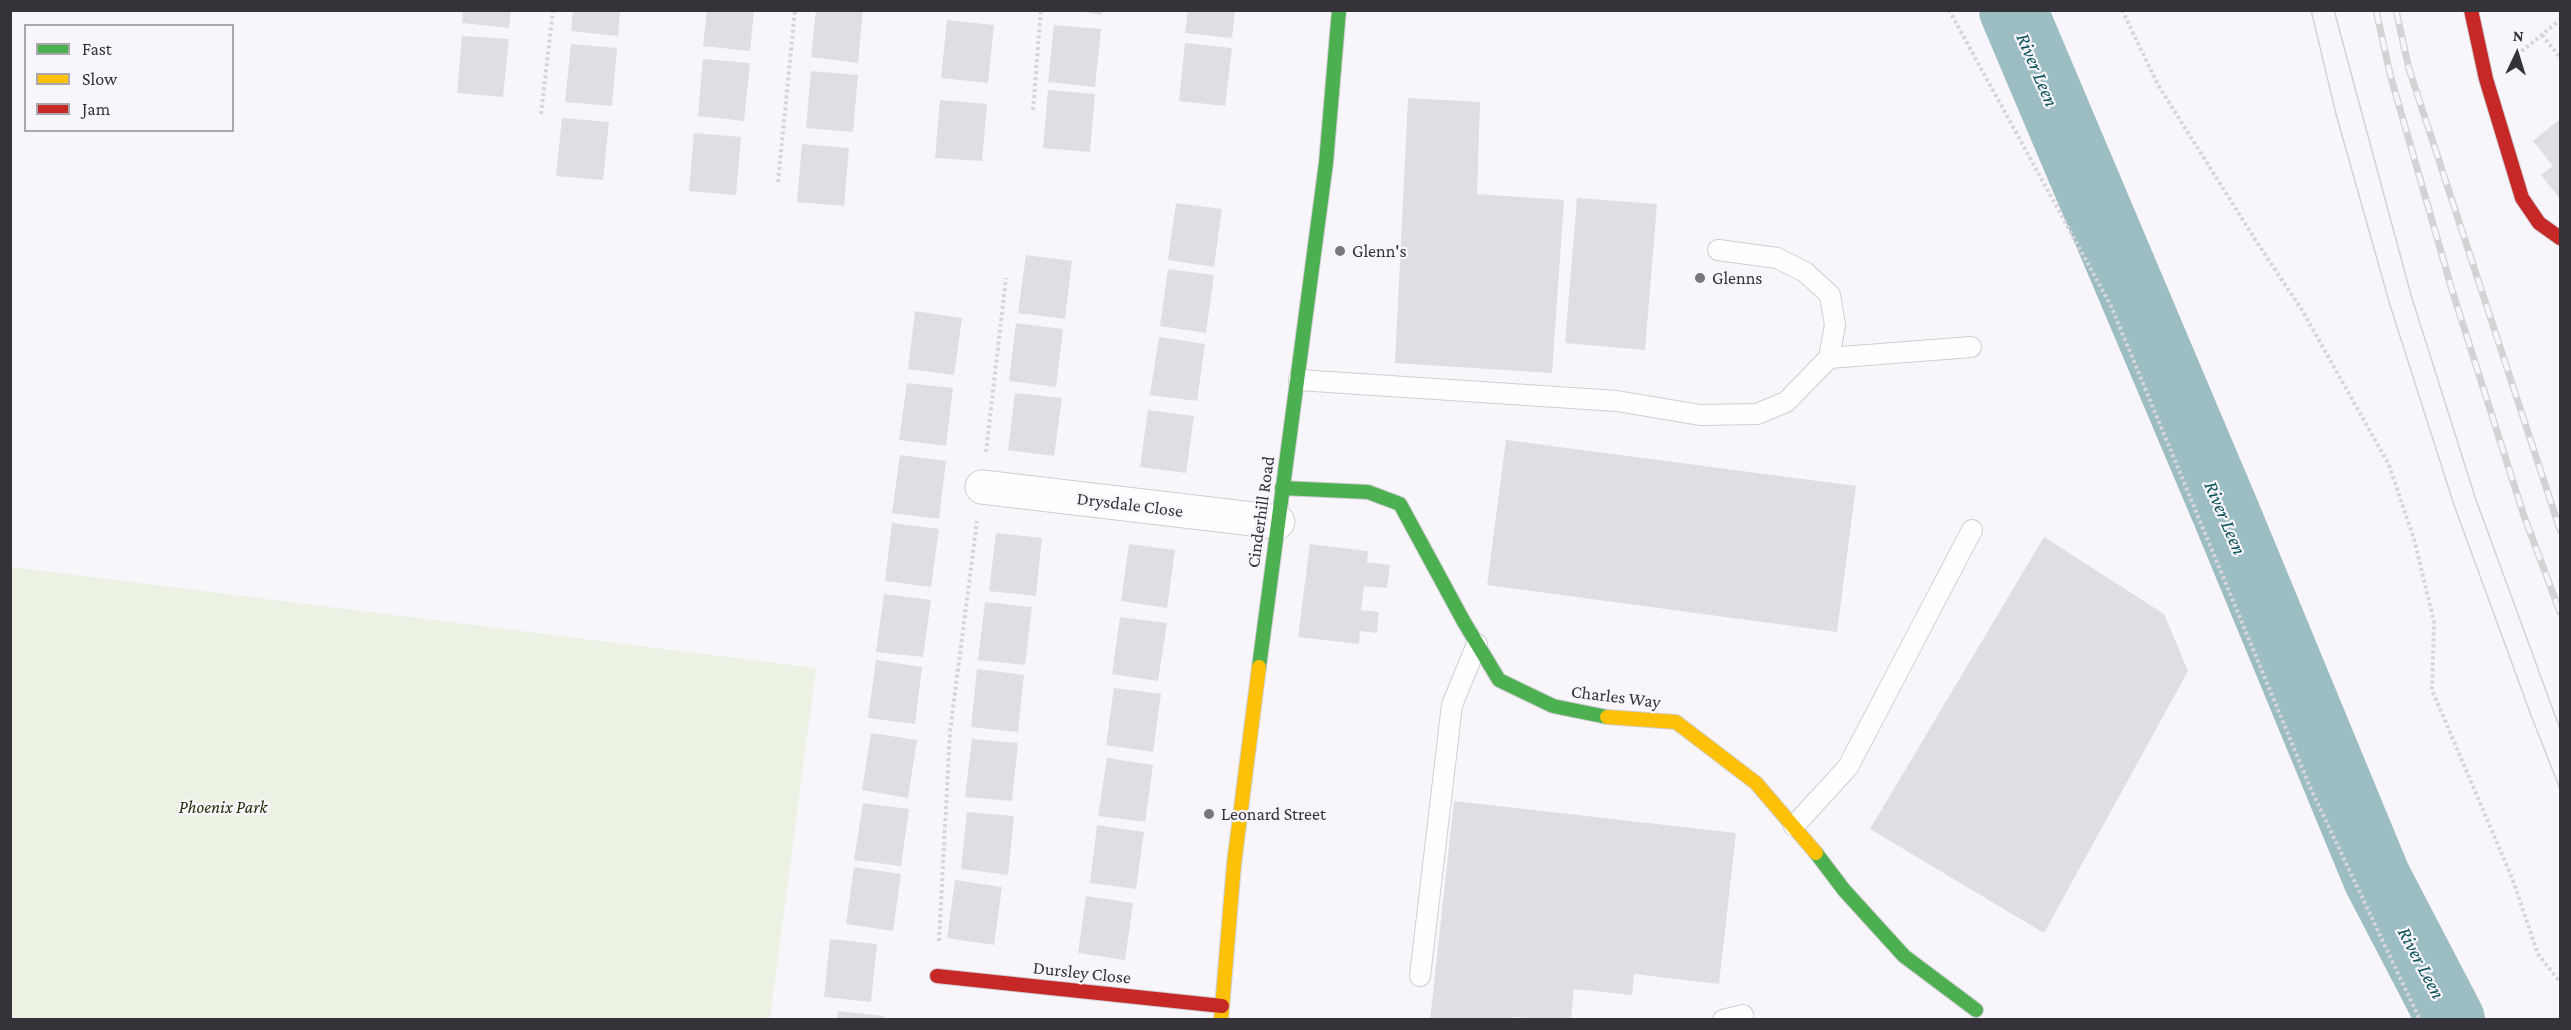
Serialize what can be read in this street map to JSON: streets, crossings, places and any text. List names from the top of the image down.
{
  "streets": {
    "street": [
      "Drysdale Close",
      "Cinderhill Road",
      "Charles Way",
      "Dursley Close"
    ]
  },
  "crossings": [
    ["Drysdale Close", "Cinderhill Road"],
    ["Cinderhill Road", "Charles Way"],
    ["Cinderhill Road", "Dursley Close"]
  ],
  "water": ["River Leen"],
  "parks": ["Phoenix Park"],
  "places": ["Glenn's", "Glenns", "Leonard Street"],
  "legend": ["Fast", "Slow", "Jam"],
  "north": "top"
}
